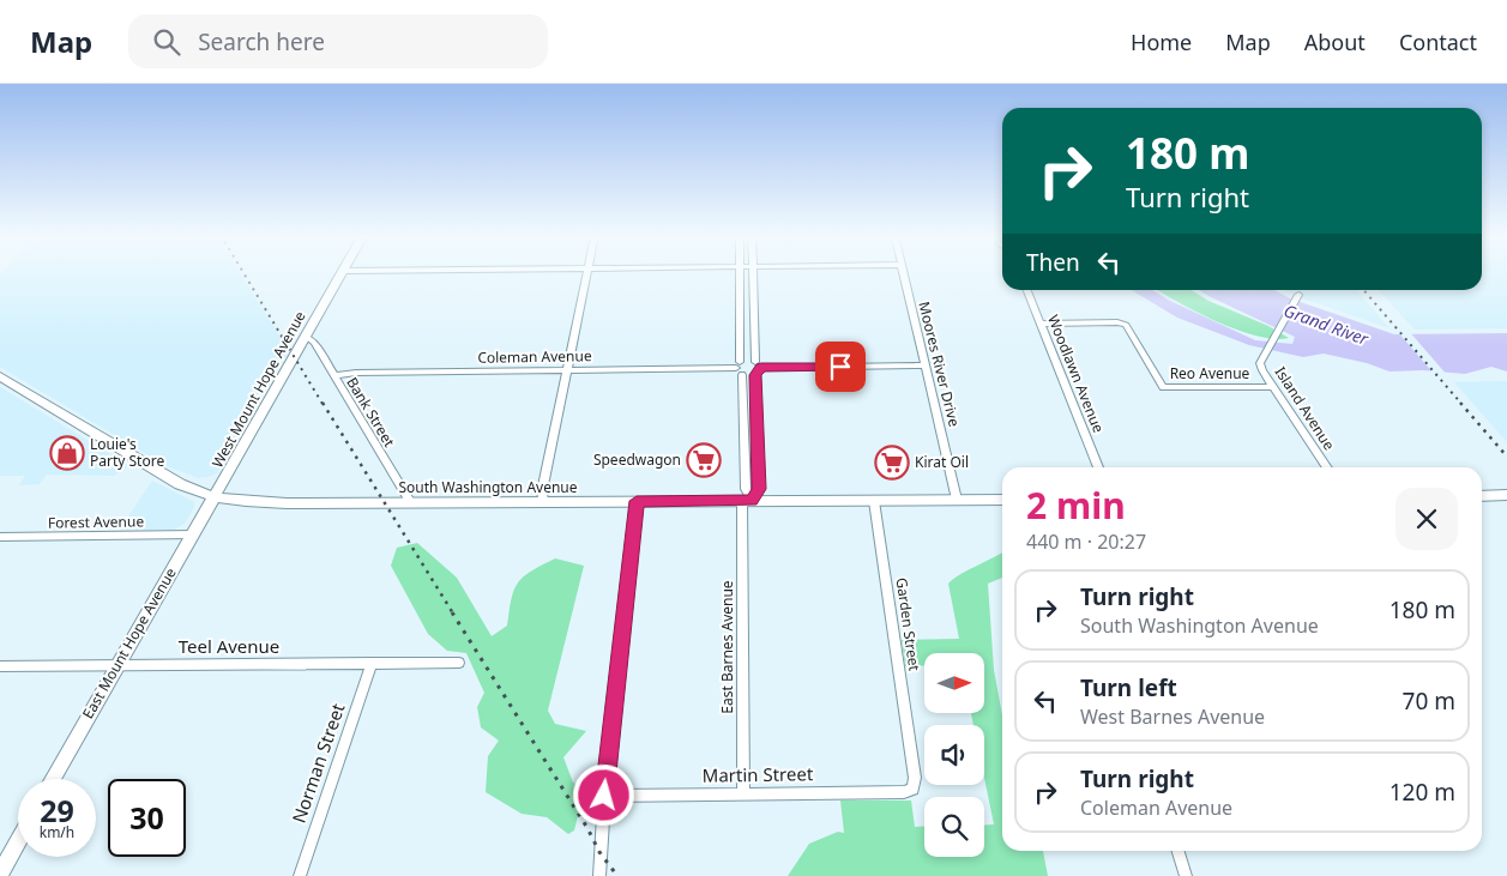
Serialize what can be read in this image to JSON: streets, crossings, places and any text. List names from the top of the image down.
{
  "streets": {
    "street": [
      "Coleman Avenue",
      "Moores River Drive",
      "Woodlawn Avenue",
      "Reo Avenue",
      "West Mount Hope Avenue",
      "Island Avenue",
      "Bank Street",
      "South Washington Avenue",
      "Forest Avenue",
      "Garden Street",
      "East Mount Hope Avenue",
      "Teel Avenue",
      "East Barnes Avenue",
      "Norman Street",
      "Martin Street"
    ]
  },
  "crossings": [
    ["Coleman Avenue", "Bank Street"],
    ["Moores River Drive", "South Washington Avenue"],
    ["Woodlawn Avenue", "Reo Avenue"],
    ["Reo Avenue", "Island Avenue"],
    ["West Mount Hope Avenue", "Bank Street"],
    ["West Mount Hope Avenue", "South Washington Avenue"],
    ["West Mount Hope Avenue", "East Mount Hope Avenue"],
    ["Bank Street", "South Washington Avenue"],
    ["South Washington Avenue", "Garden Street"],
    ["South Washington Avenue", "East Mount Hope Avenue"],
    ["South Washington Avenue", "East Barnes Avenue"],
    ["Forest Avenue", "East Mount Hope Avenue"],
    ["Garden Street", "Martin Street"],
    ["East Mount Hope Avenue", "Teel Avenue"],
    ["Teel Avenue", "Norman Street"],
    ["East Barnes Avenue", "Martin Street"]
  ],
  "water": ["Grand River"],
  "places": {
    "shop": ["Louie's Party Store"],
    "supermarket": ["Speedwagon", "Kirat Oil"]
  },
  "north": "right",
  "page": {
    "header": "Map",
    "search": "Search here",
    "nav": [
      "Home",
      "Map",
      "About",
      "Contact"
    ],
    "turn": ["180 m", "Turn right"],
    "then": "Then",
    "heading": ["2 min", "440 m · 20:27"],
    "list": [
      {
        "name": "Turn right",
        "note": "South Washington Avenue",
        "value": "180 m"
      },
      {
        "name": "Turn left",
        "note": "West Barnes Avenue",
        "value": "70 m"
      },
      {
        "name": "Turn right",
        "note": "Coleman Avenue",
        "value": "120 m"
      }
    ],
    "speed": "29 km/h",
    "limit": "30"
  }
}
